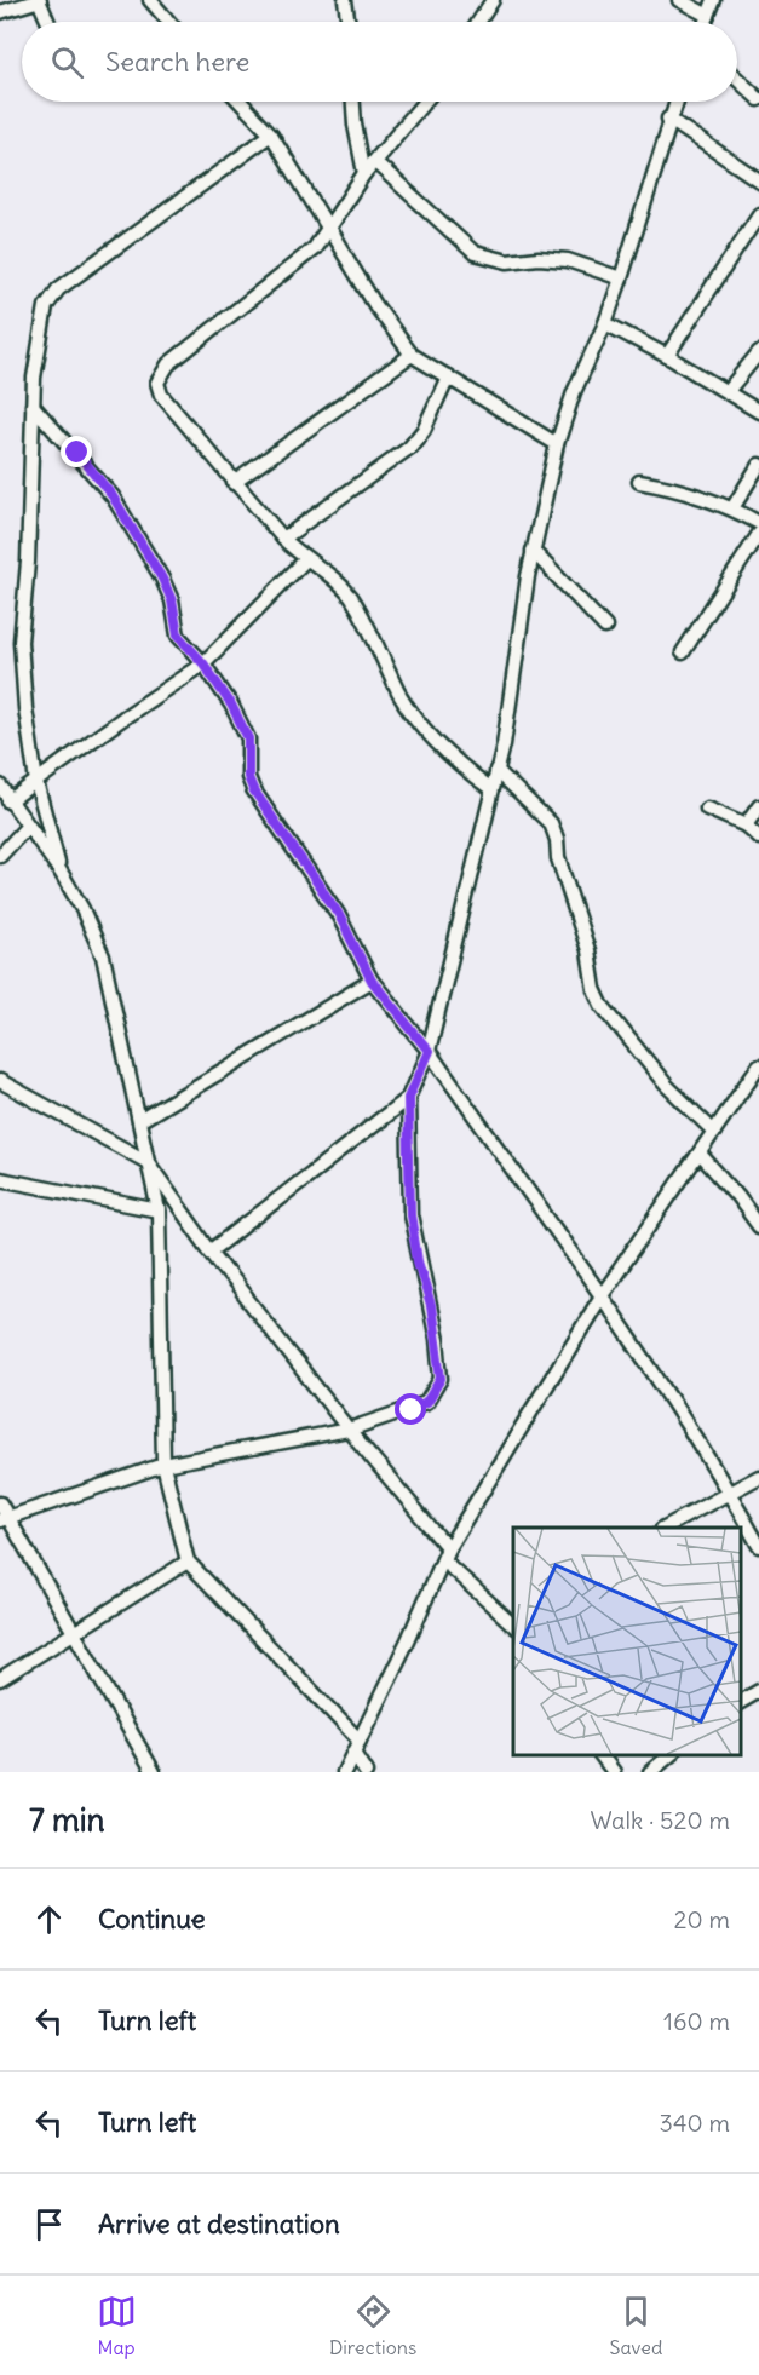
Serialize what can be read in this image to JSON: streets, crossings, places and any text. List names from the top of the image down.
{
  "page": {
    "search": "Search here",
    "heading": ["7 min", "Walk · 520 m"],
    "list": [
      ["Continue", "20 m"],
      ["Turn left", "160 m"],
      ["Turn left", "340 m"],
      "Arrive at destination"
    ],
    "nav": ["Map", "Directions", "Saved"]
  }
}
